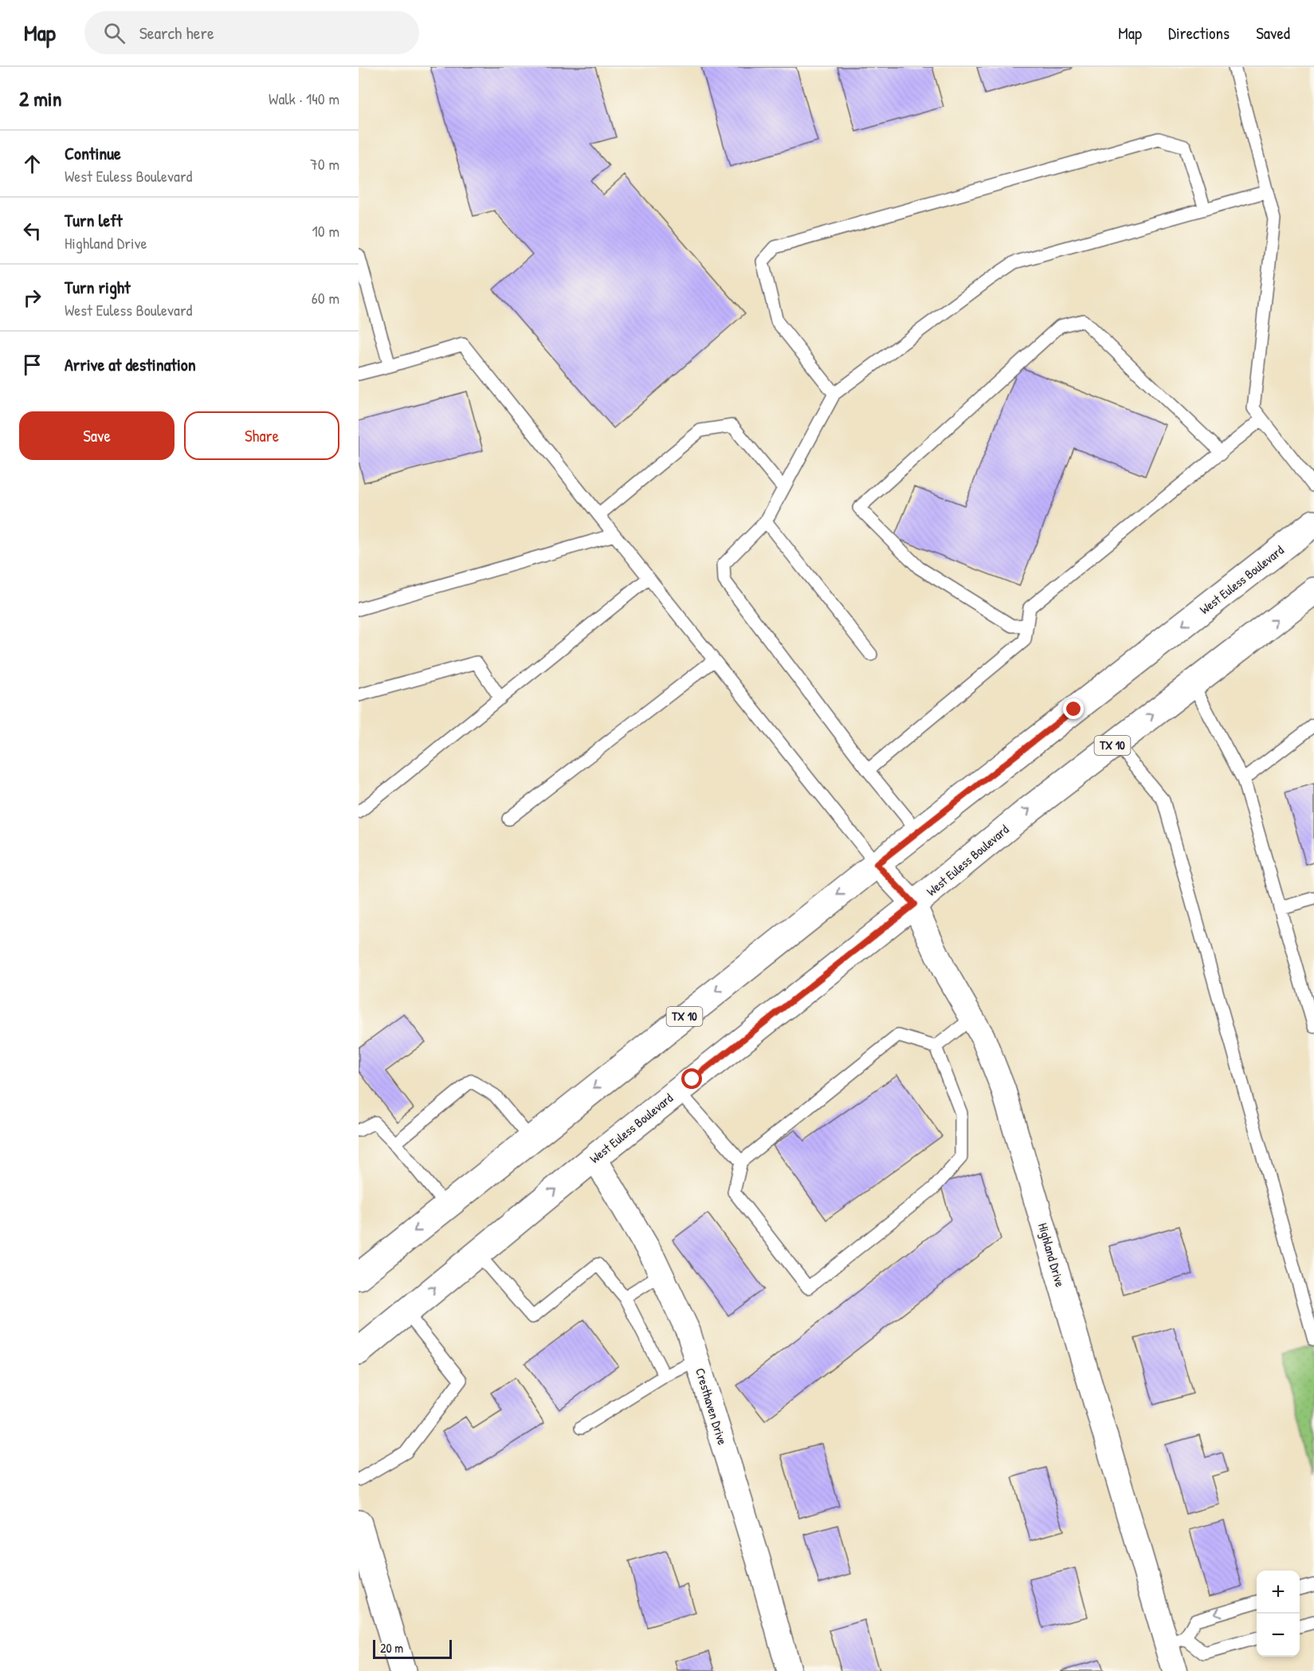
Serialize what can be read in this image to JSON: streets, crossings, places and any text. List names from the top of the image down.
{
  "streets": {
    "main road": ["West Euless Boulevard", "TX 10"],
    "street": ["Highland Drive", "Cresthaven Drive"]
  },
  "crossings": [
    ["West Euless Boulevard", "Highland Drive"],
    ["West Euless Boulevard", "Cresthaven Drive"]
  ],
  "scale_bar": "20 m",
  "page": {
    "header": "Map",
    "search": "Search here",
    "nav": ["Map", "Directions", "Saved"],
    "heading": ["2 min", "Walk · 140 m"],
    "list": [
      ["Continue", "West Euless Boulevard", "70 m"],
      ["Turn left", "Highland Drive", "10 m"],
      ["Turn right", "West Euless Boulevard", "60 m"],
      "Arrive at destination"
    ],
    "buttons": ["Save", "Share"],
    "map_buttons": ["+", "−"],
    "scale": "20 m"
  }
}
